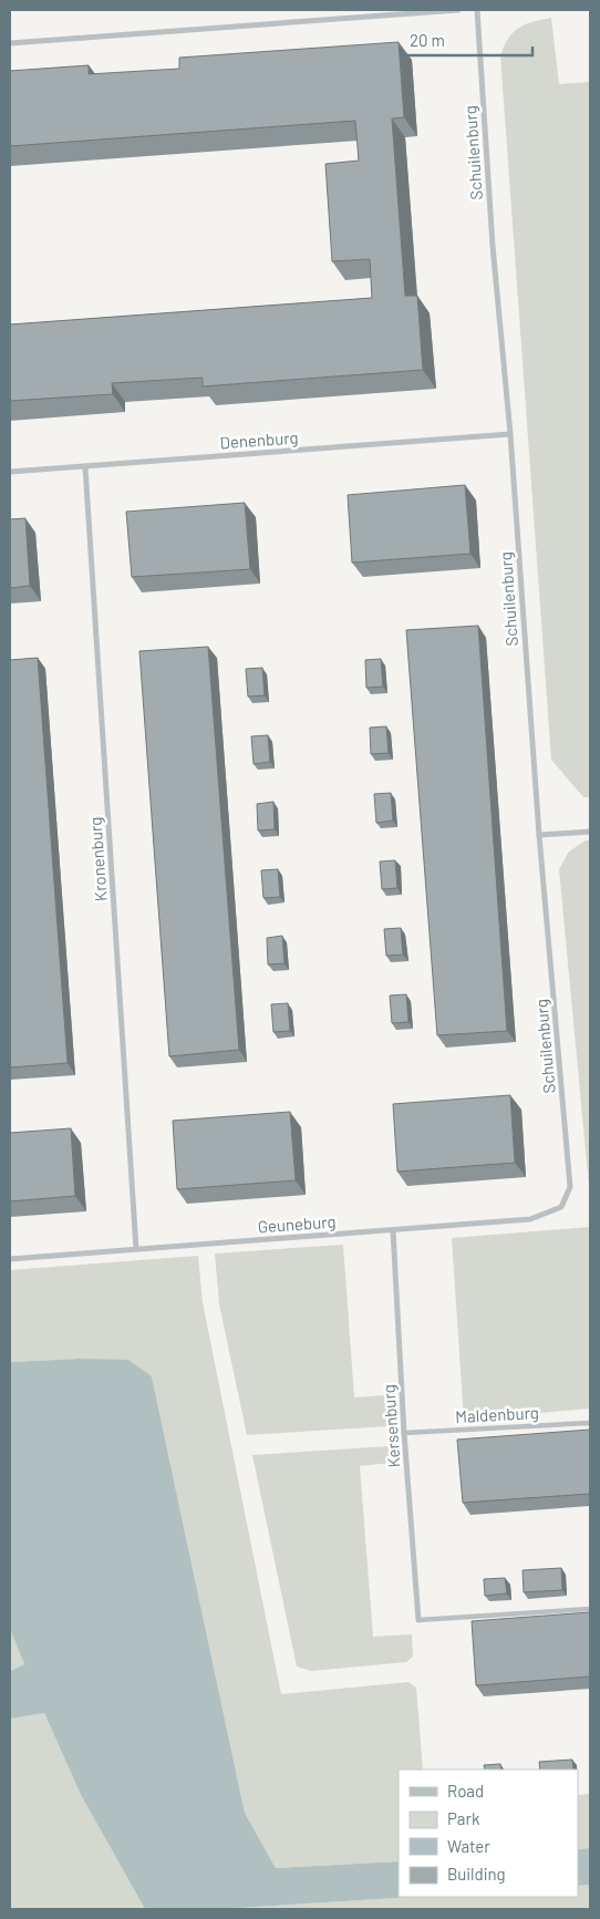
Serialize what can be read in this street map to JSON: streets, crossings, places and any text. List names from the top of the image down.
{
  "streets": {
    "street": [
      "Schuilenburg",
      "Denenburg",
      "Kronenburg",
      "Geuneburg",
      "Maldenburg",
      "Kersenburg"
    ]
  },
  "crossings": [
    ["Schuilenburg", "Denenburg"],
    ["Schuilenburg", "Geuneburg"],
    ["Denenburg", "Kronenburg"],
    ["Kronenburg", "Geuneburg"],
    ["Geuneburg", "Kersenburg"],
    ["Maldenburg", "Kersenburg"]
  ],
  "legend": [
    "Road",
    "Park",
    "Water",
    "Building"
  ],
  "scale_bar": "20 m"
}
